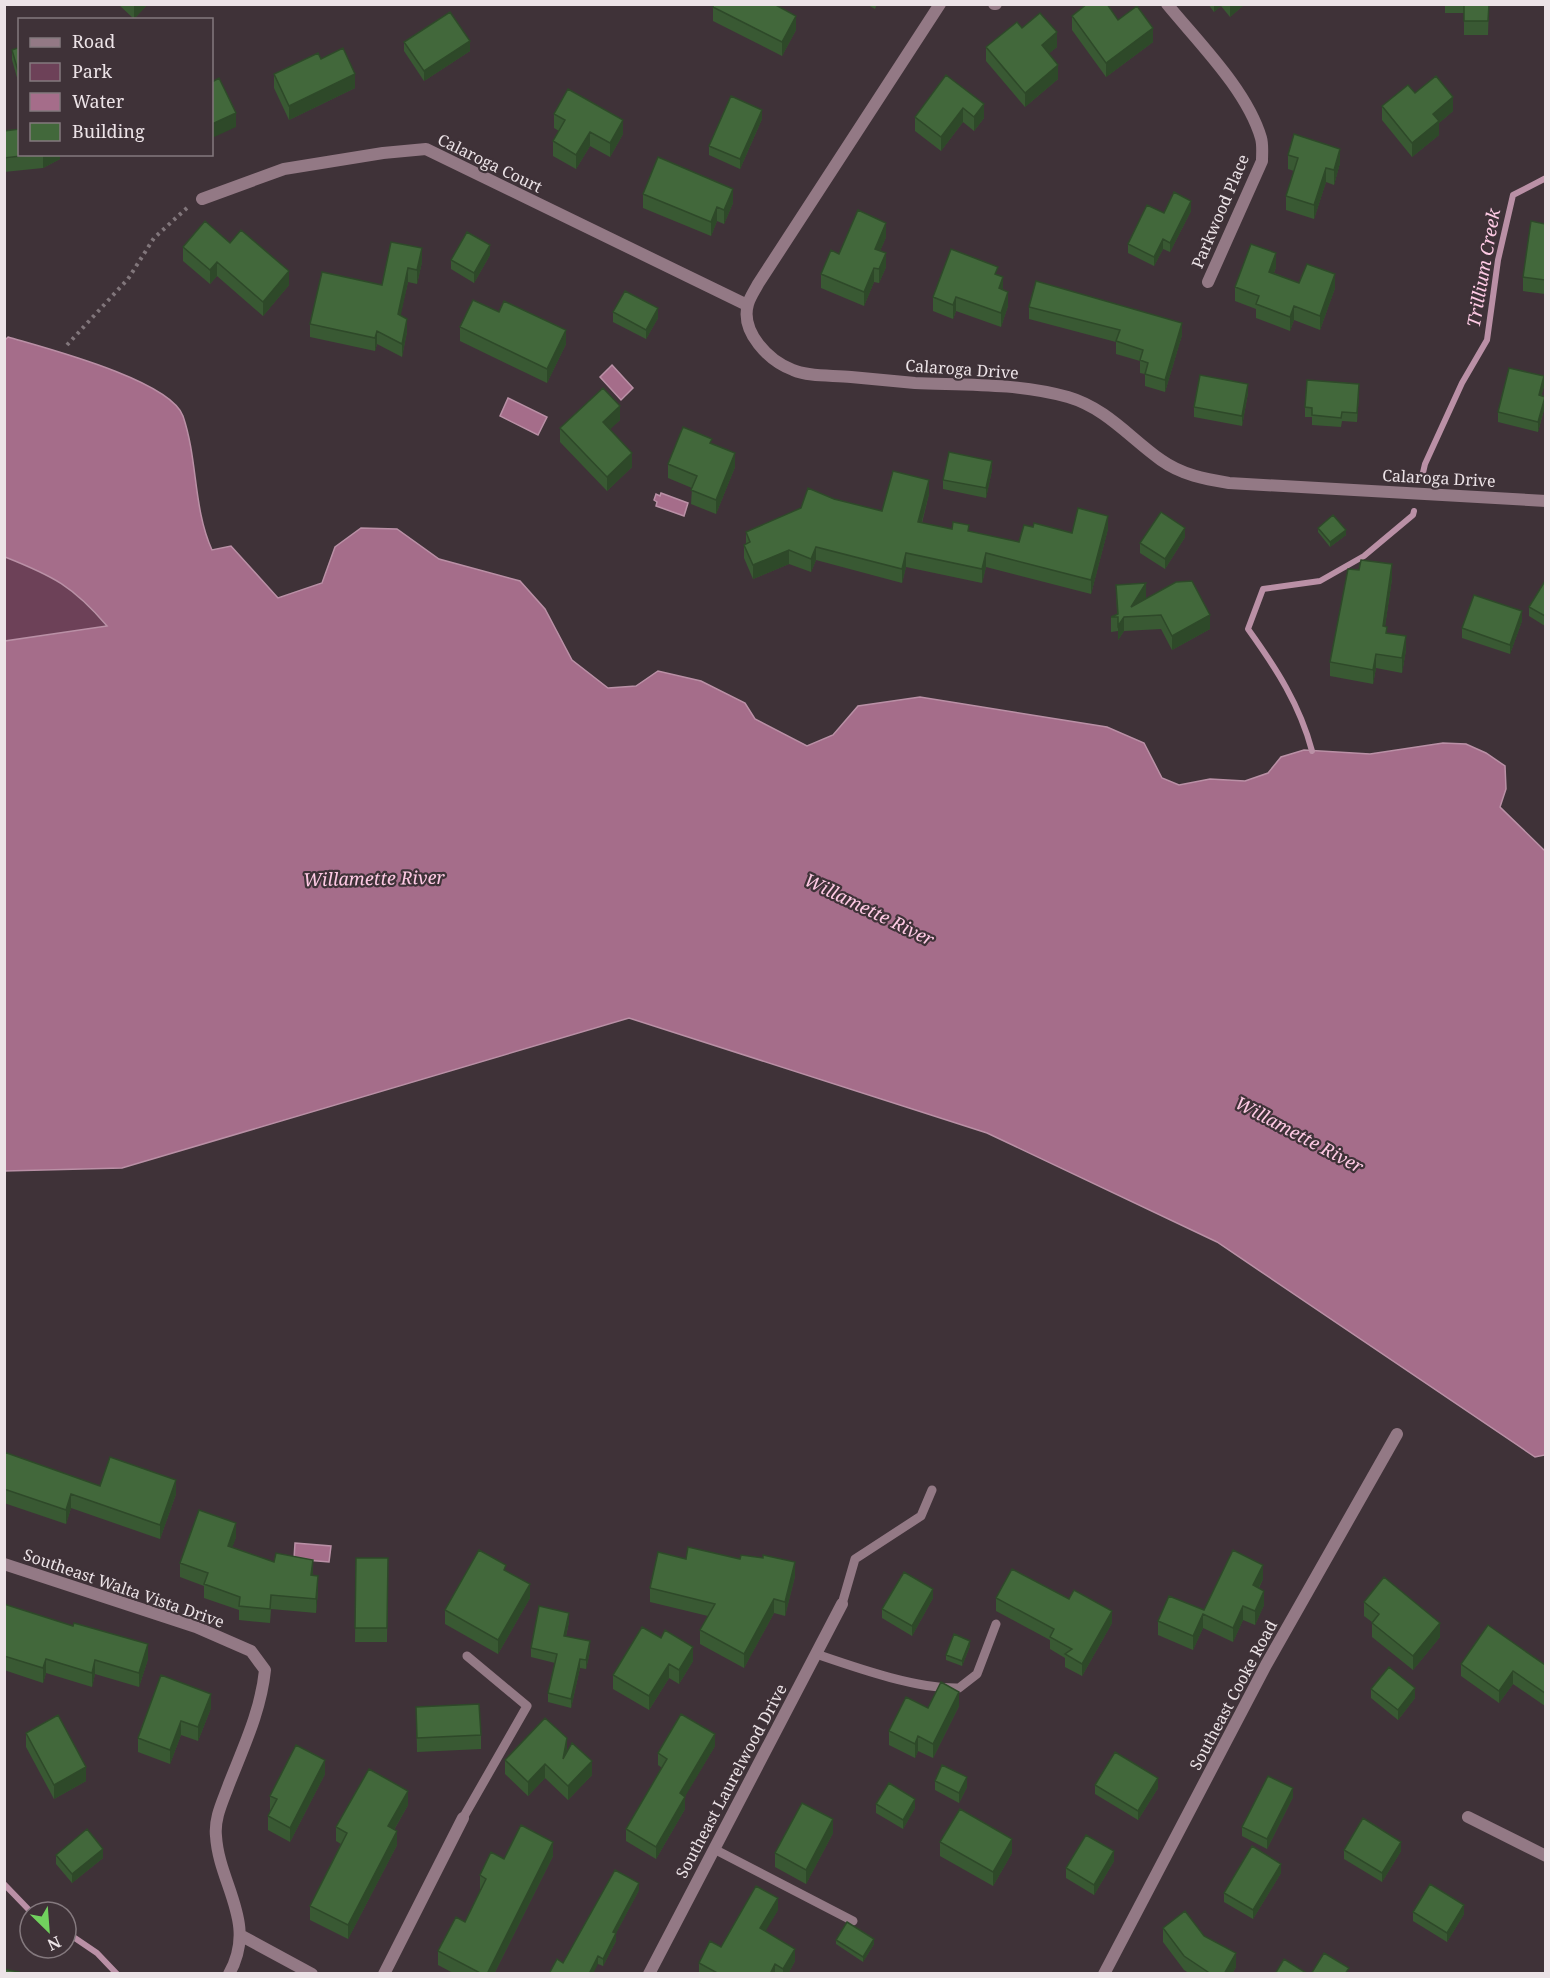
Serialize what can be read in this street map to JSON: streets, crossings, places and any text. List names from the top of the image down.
{
  "streets": {
    "street": [
      "Calaroga Court",
      "Parkwood Place",
      "Calaroga Drive",
      "Southeast Walta Vista Drive",
      "Southeast Cooke Road",
      "Southeast Laurelwood Drive"
    ]
  },
  "crossings": [
    ["Calaroga Court", "Calaroga Drive"]
  ],
  "water": ["Trillium Creek", "Willamette River"],
  "legend": [
    "Road",
    "Park",
    "Water",
    "Building"
  ],
  "north": "bottom right"
}
